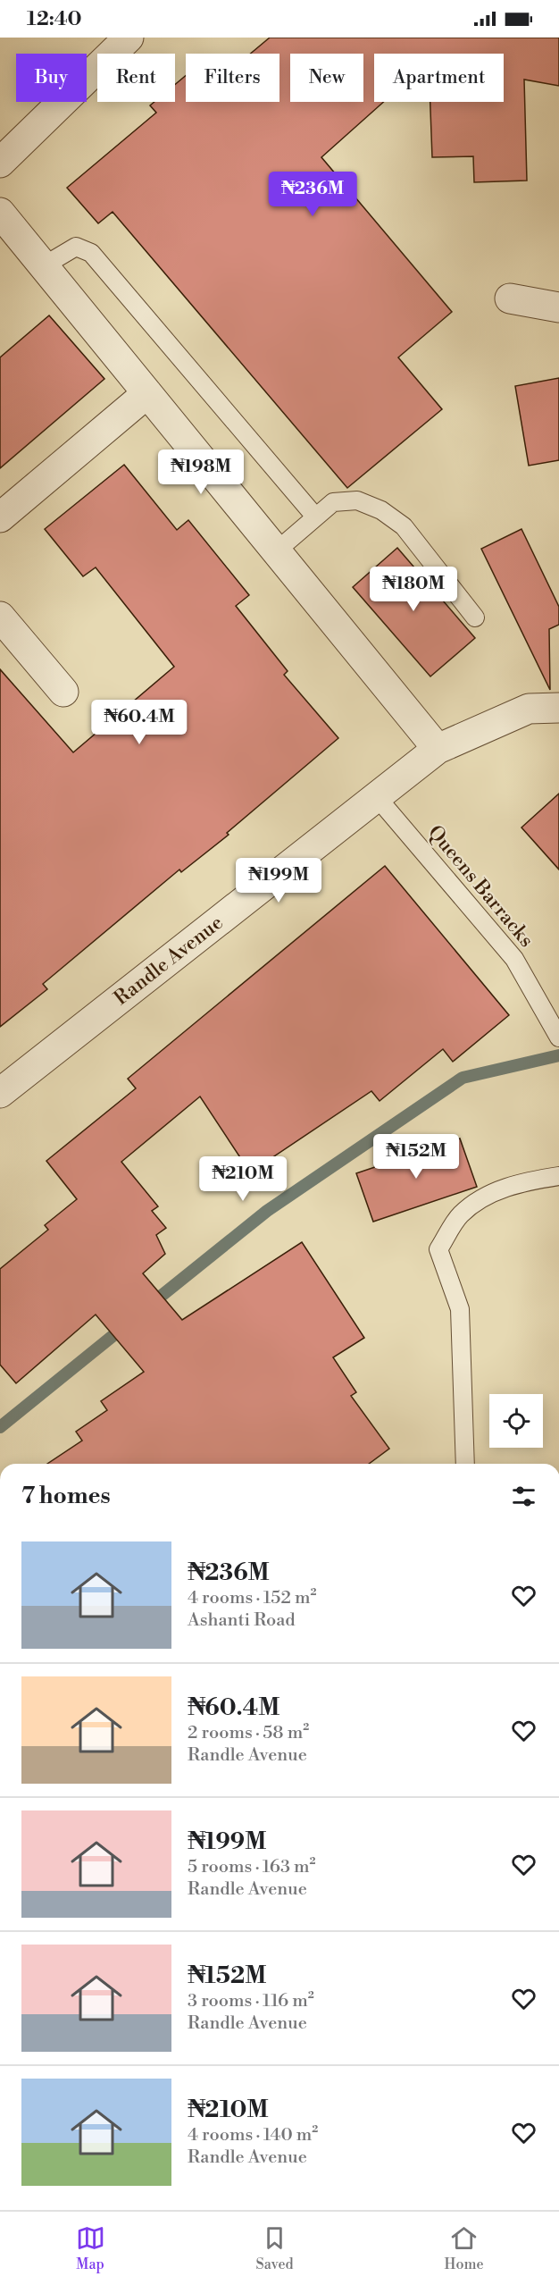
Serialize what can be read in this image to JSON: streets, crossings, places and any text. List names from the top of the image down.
{
  "streets": {
    "street": ["Randle Avenue"],
    "lane": ["Queens Barracks"]
  },
  "crossings": [
    ["Queens Barracks", "Randle Avenue"]
  ],
  "page": {
    "status": "12:40",
    "chip": [
      "Buy",
      "Rent",
      "Filters",
      "New",
      "Apartment"
    ],
    "price": [
      "₦236M",
      "₦198M",
      "₦180M",
      "₦60.4M",
      "₦199M",
      "₦152M",
      "₦210M"
    ],
    "heading": "7 homes",
    "list": [
      {
        "name": "₦236M",
        "note": "4 rooms · 152 m² · Ashanti Road"
      },
      {
        "name": "₦60.4M",
        "note": "2 rooms · 58 m² · Randle Avenue"
      },
      {
        "name": "₦199M",
        "note": "5 rooms · 163 m² · Randle Avenue"
      },
      {
        "name": "₦152M",
        "note": "3 rooms · 116 m² · Randle Avenue"
      },
      {
        "name": "₦210M",
        "note": "4 rooms · 140 m² · Randle Avenue"
      }
    ],
    "tabs": ["Map", "Saved", "Home"]
  }
}
